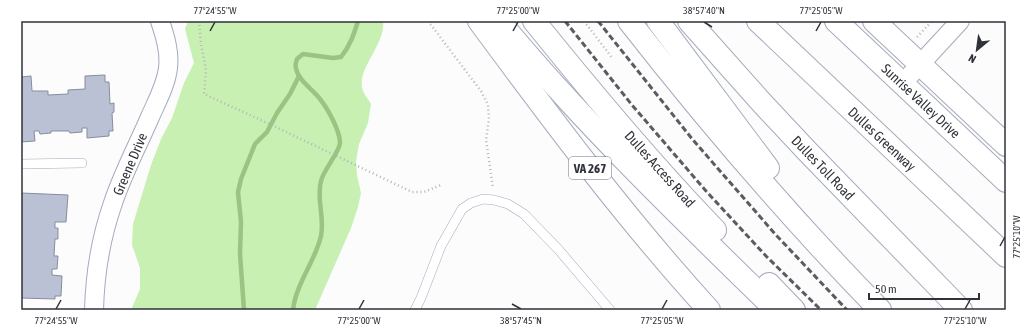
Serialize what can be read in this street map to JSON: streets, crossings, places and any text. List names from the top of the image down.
{
  "streets": {
    "main road": [
      "Sunrise Valley Drive",
      "Dulles Greenway",
      "VA 267",
      "Dulles Toll Road",
      "Dulles Access Road"
    ],
    "street": ["Greene Drive"]
  },
  "scale_bar": "50 m",
  "north": "bottom left",
  "coordinates": [
    "77°24'55\"W",
    "77°25'00\"W",
    "38°57'40\"N",
    "77°25'05\"W",
    "77°25'10\"W",
    "38°57'45\"N"
  ]
}
